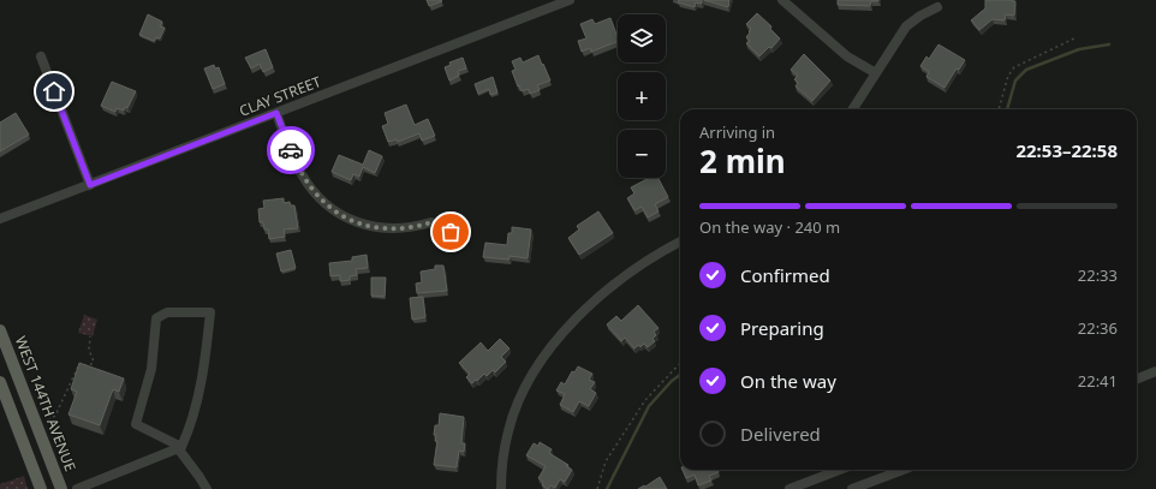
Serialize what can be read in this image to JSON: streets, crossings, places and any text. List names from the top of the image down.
{
  "streets": {
    "main road": ["WEST 144TH AVENUE"],
    "street": ["CLAY STREET"]
  },
  "page": {
    "map_buttons": ["+", "−"],
    "heading": ["2 min", "Arriving in", "22:53–22:58"],
    "bar": "On the way · 240 m",
    "list": [
      ["Confirmed", "22:33"],
      ["Preparing", "22:36"],
      ["On the way", "22:41"],
      "Delivered"
    ]
  }
}
